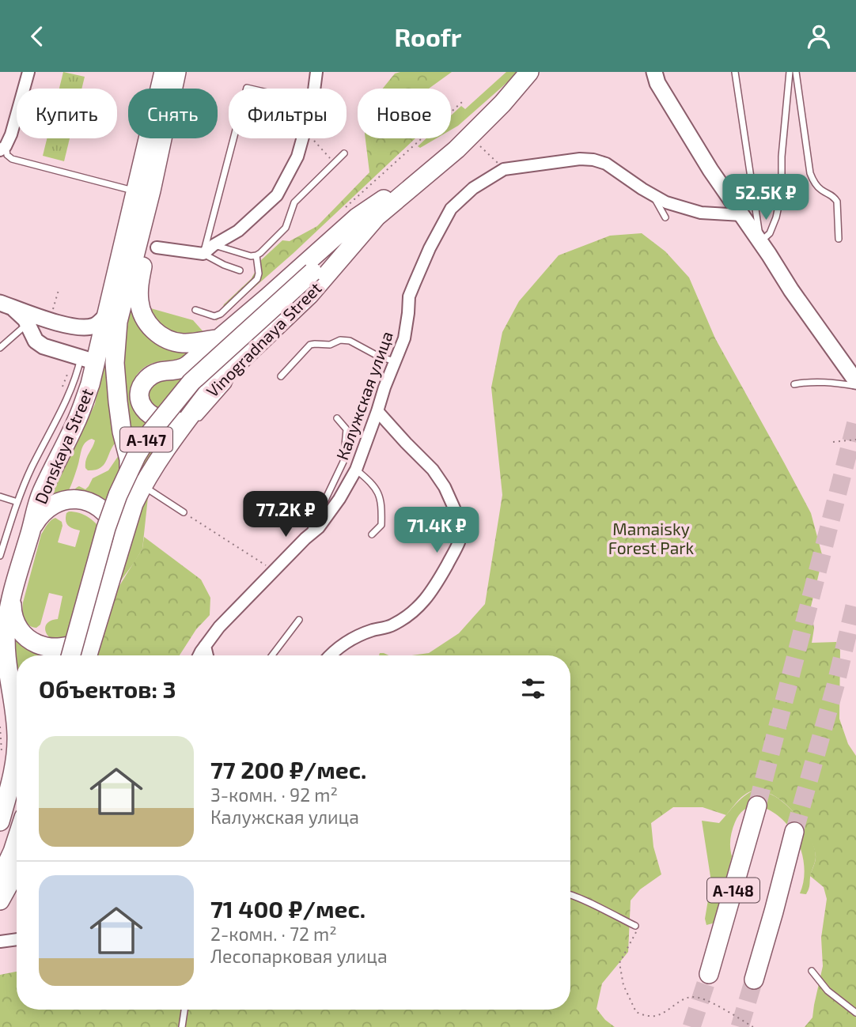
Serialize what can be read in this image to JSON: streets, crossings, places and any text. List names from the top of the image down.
{
  "streets": {
    "main road": [
      "Vinogradnaya Street",
      "А-147",
      "Donskaya Street",
      "А-148"
    ],
    "street": ["Калужская улица"]
  },
  "crossings": [
    ["Vinogradnaya Street", "А-147"],
    ["Vinogradnaya Street", "Donskaya Street"],
    ["А-147", "Donskaya Street"]
  ],
  "parks": ["Mamaisky Forest Park"],
  "page": {
    "header": "Roofr",
    "chip": [
      "Купить",
      "Снять",
      "Фильтры",
      "Новое"
    ],
    "price": ["52.5K ₽", "77.2K ₽", "71.4K ₽"],
    "heading": "Объектов: 3",
    "list": [
      {
        "name": "77 200 ₽/мес.",
        "note": "3-комн. · 92 m² · Калужская улица"
      },
      {
        "name": "71 400 ₽/мес.",
        "note": "2-комн. · 72 m² · Лесопарковая улица"
      }
    ]
  }
}
